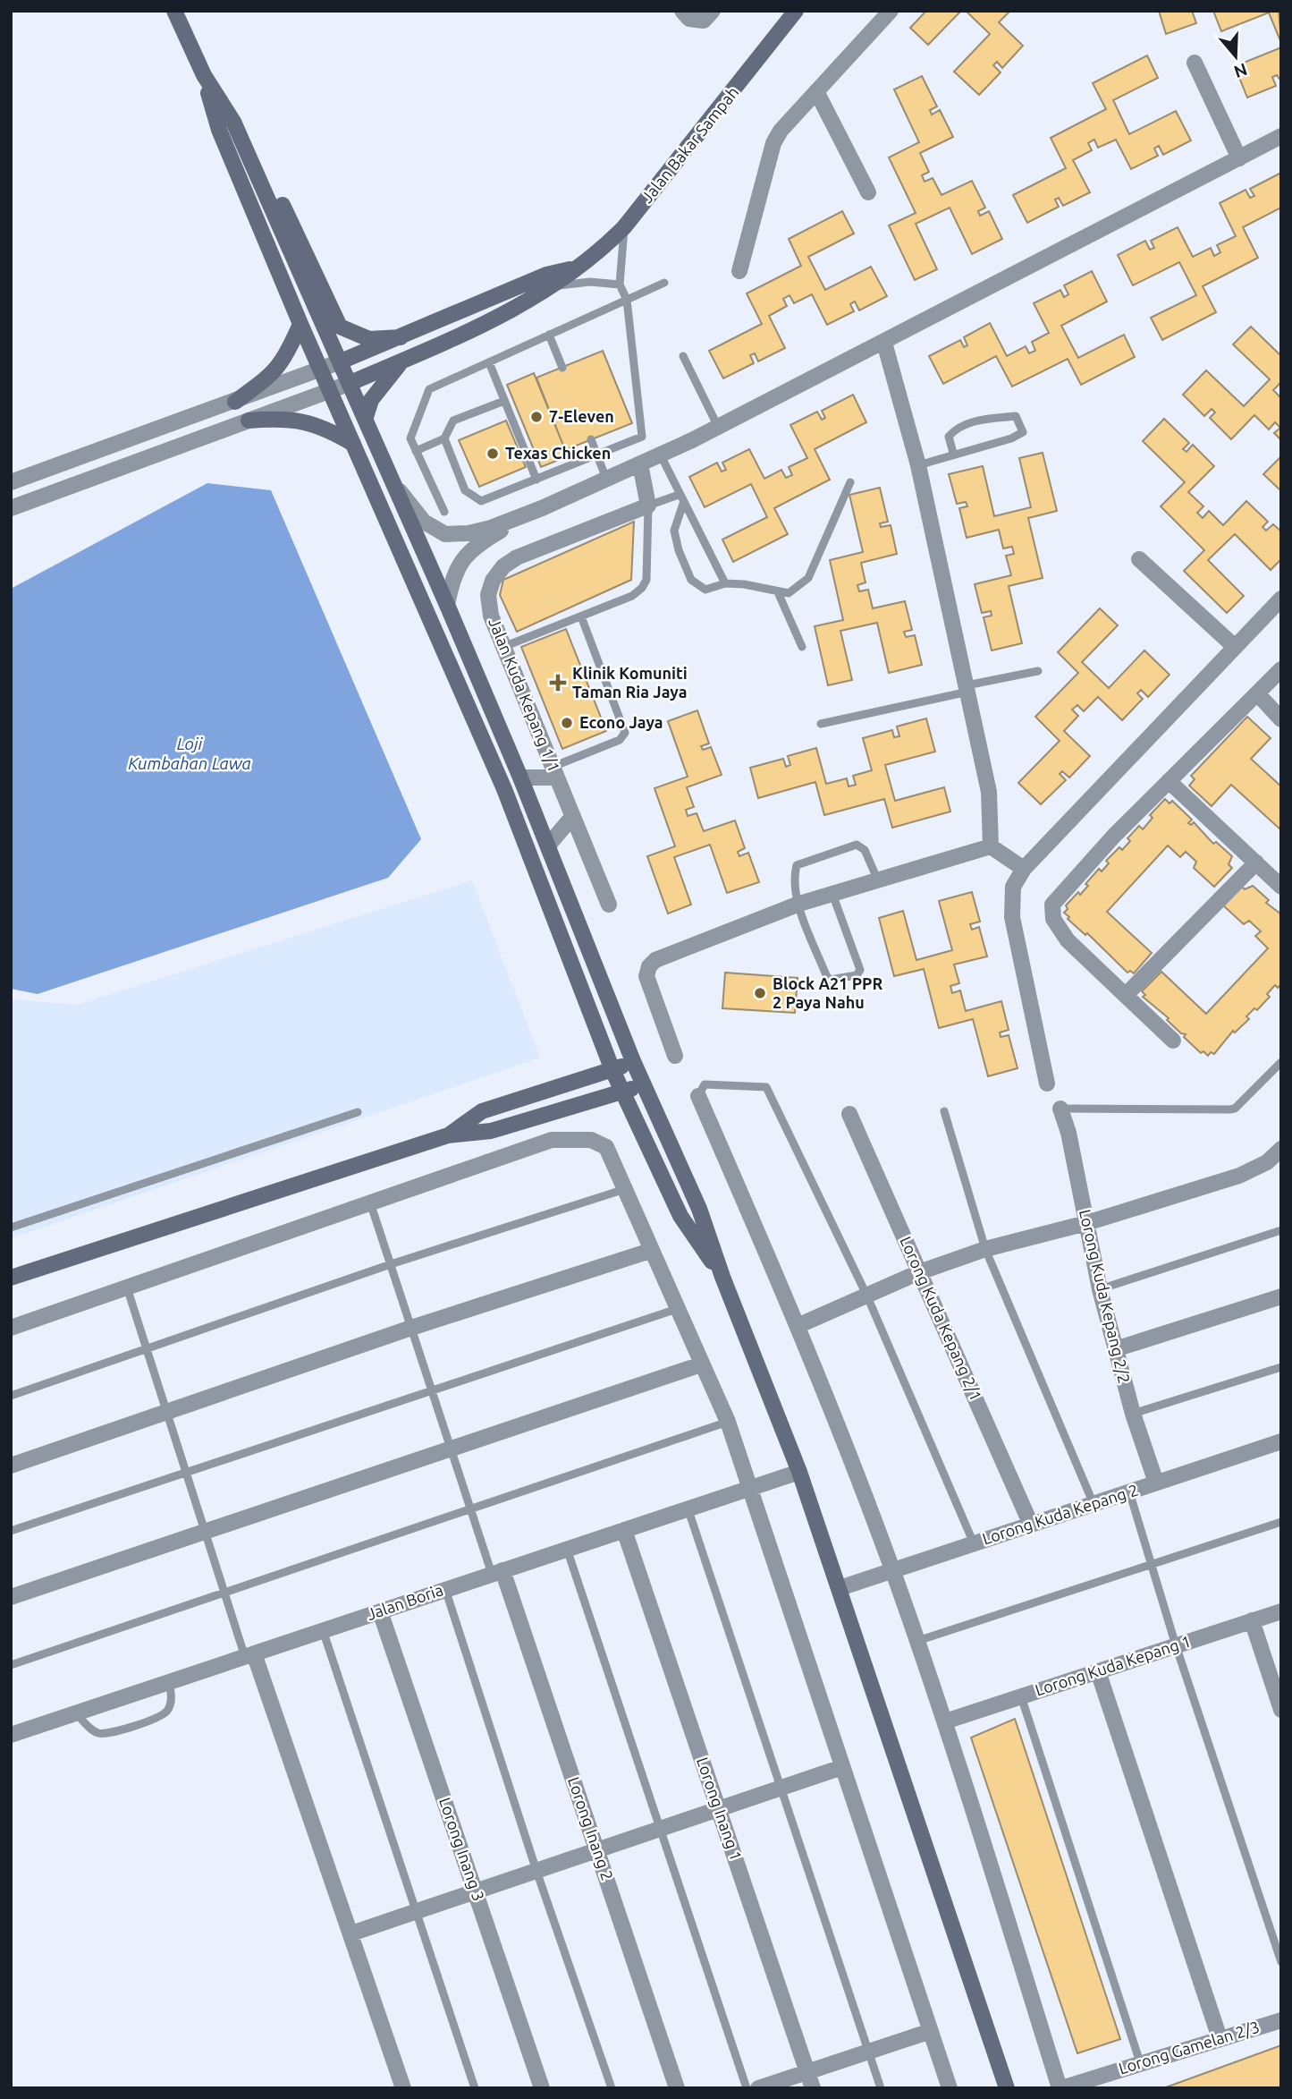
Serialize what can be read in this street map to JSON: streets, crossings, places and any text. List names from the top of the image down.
{
  "streets": {
    "main road": ["Jalan Bakar Sampah"],
    "street": [
      "Jalan Kuda Kepang 1/1",
      "Lorong Kuda Kepang 2/2",
      "Lorong Kuda Kepang 2/1",
      "Lorong Kuda Kepang 2",
      "Jalan Boria",
      "Lorong Kuda Kepang 1",
      "Lorong Inang 1",
      "Lorong Inang 2",
      "Lorong Inang 3",
      "Lorong Gamelan 2/3"
    ]
  },
  "crossings": [
    ["Lorong Kuda Kepang 2/2", "Lorong Kuda Kepang 2"],
    ["Lorong Kuda Kepang 2/1", "Lorong Kuda Kepang 2"],
    ["Jalan Boria", "Lorong Inang 1"],
    ["Jalan Boria", "Lorong Inang 2"],
    ["Jalan Boria", "Lorong Inang 3"]
  ],
  "water": ["Loji Kumbahan Lawa"],
  "places": {
    "other": [
      "7-Eleven",
      "Texas Chicken",
      "Econo Jaya",
      "Block A21 PPR 2 Paya Nahu"
    ],
    "health": ["Klinik Komuniti Taman Ria Jaya"]
  },
  "north": "bottom"
}
